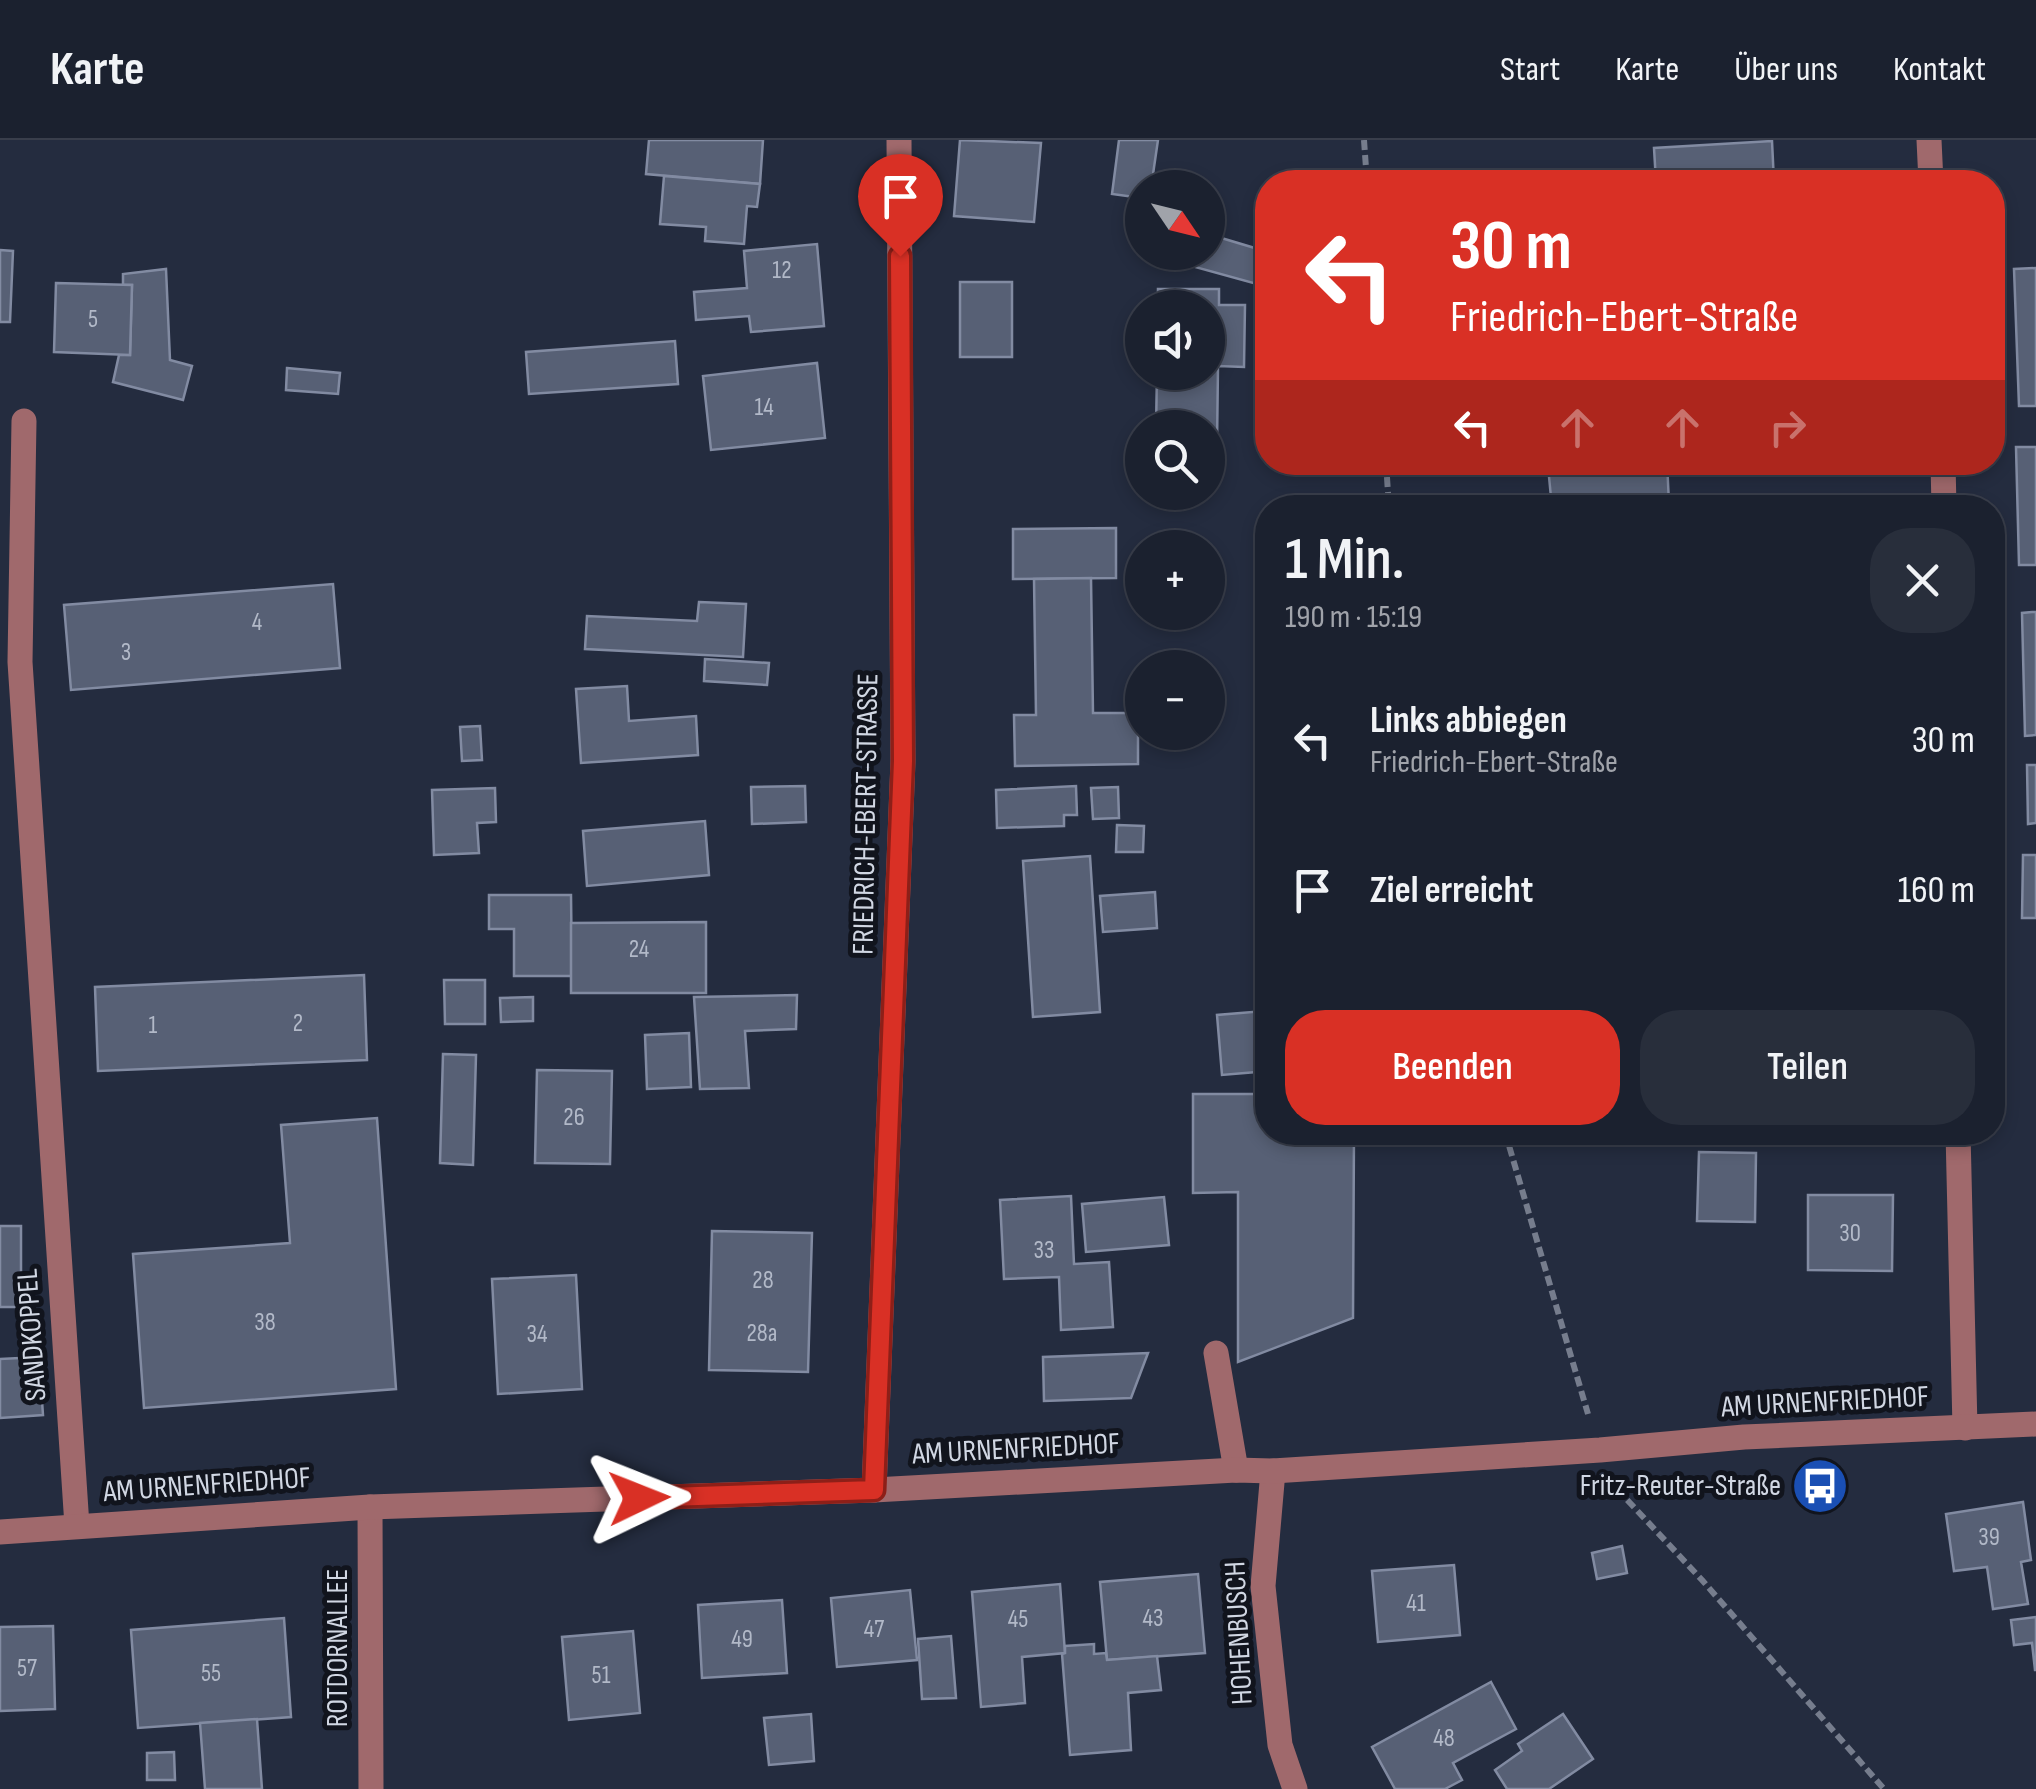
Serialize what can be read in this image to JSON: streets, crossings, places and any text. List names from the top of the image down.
{
  "streets": {
    "street": [
      "FRIEDRICH-EBERT-STRASSE",
      "SANDKOPPEL",
      "AM URNENFRIEDHOF",
      "HOHENBUSCH",
      "ROTDORNALLEE"
    ]
  },
  "crossings": [
    ["FRIEDRICH-EBERT-STRASSE", "AM URNENFRIEDHOF"],
    ["SANDKOPPEL", "AM URNENFRIEDHOF"],
    ["AM URNENFRIEDHOF", "HOHENBUSCH"],
    ["AM URNENFRIEDHOF", "ROTDORNALLEE"]
  ],
  "places": {
    "bus stop": ["Fritz-Reuter-Straße"]
  },
  "house_numbers": [
    "12",
    "5",
    "14",
    "4",
    "3",
    "24",
    "2",
    "1",
    "26",
    "30",
    "33",
    "28",
    "38",
    "28a",
    "34",
    "39",
    "41",
    "43",
    "45",
    "47",
    "49",
    "57",
    "55",
    "51",
    "48"
  ],
  "north": "bottom right",
  "page": {
    "header": "Karte",
    "nav": [
      "Start",
      "Karte",
      "Über uns",
      "Kontakt"
    ],
    "map_buttons": ["+", "−"],
    "turn": ["30 m", "Friedrich-Ebert-Straße"],
    "heading": ["1 Min.", "190 m · 15:19"],
    "list": [
      {
        "name": "Links abbiegen",
        "note": "Friedrich-Ebert-Straße",
        "value": "30 m"
      },
      {
        "name": "Ziel erreicht",
        "value": "160 m"
      }
    ],
    "buttons": ["Beenden", "Teilen"]
  }
}
